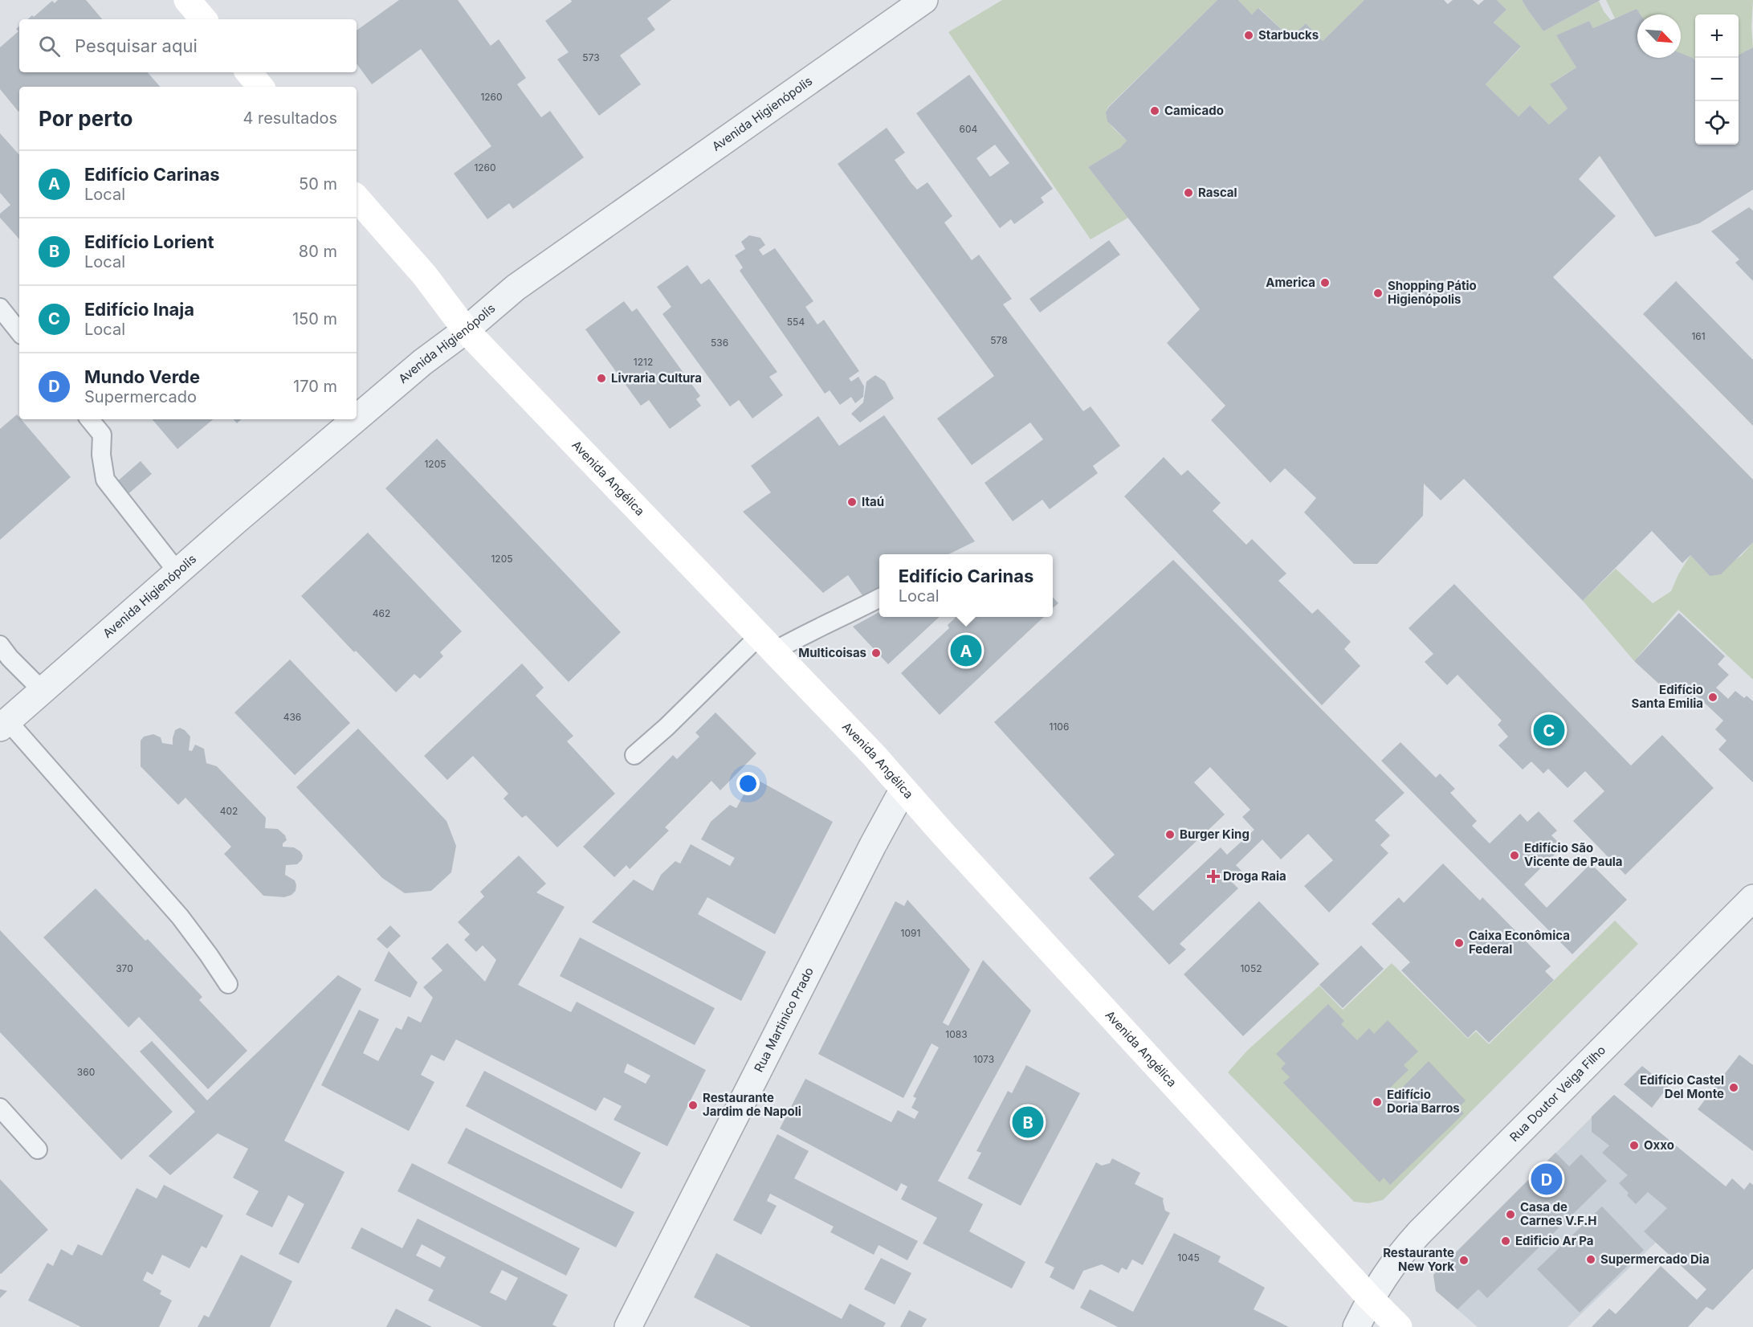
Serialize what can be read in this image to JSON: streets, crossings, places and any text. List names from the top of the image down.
{
  "streets": {
    "main road": ["Avenida Angélica"],
    "street": ["Avenida Higienópolis", "Rua Martinico Prado", "Rua Doutor Veiga Filho"]
  },
  "crossings": [
    ["Avenida Higienópolis", "Avenida Angélica"],
    ["Avenida Angélica", "Rua Martinico Prado"],
    ["Avenida Angélica", "Rua Doutor Veiga Filho"]
  ],
  "places": {
    "other": [
      "Starbucks",
      "Camicado",
      "Rascal",
      "America",
      "Shopping Pátio Higienópolis",
      "Livraria Cultura",
      "Itaú",
      "Multicoisas",
      "Edifício Santa Emilia",
      "Burger King",
      "Edifício São Vicente de Paula",
      "Caixa Econômica Federal",
      "Edifício Castel Del Monte",
      "Edifício Doria Barros",
      "Restaurante Jardim de Napoli",
      "Oxxo",
      "Casa de Carnes V.F.H",
      "Edificio Ar Pa",
      "Supermercado Dia",
      "Restaurante New York"
    ],
    "health": ["Droga Raia"]
  },
  "house_numbers": [
    "573",
    "1260",
    "604",
    "1260",
    "554",
    "161",
    "578",
    "536",
    "1212",
    "1205",
    "1205",
    "462",
    "436",
    "1106",
    "402",
    "1091",
    "370",
    "1052",
    "1083",
    "1073",
    "360",
    "1045"
  ],
  "north": "bottom right",
  "page": {
    "map_buttons": ["+", "−"],
    "search": "Pesquisar aqui",
    "heading": ["Por perto", "4 resultados"],
    "list": [
      {
        "mark": "A",
        "name": "Edifício Carinas",
        "note": "Local",
        "value": "50 m"
      },
      {
        "mark": "B",
        "name": "Edifício Lorient",
        "note": "Local",
        "value": "80 m"
      },
      {
        "mark": "C",
        "name": "Edifício Inaja",
        "note": "Local",
        "value": "150 m"
      },
      {
        "mark": "D",
        "name": "Mundo Verde",
        "note": "Supermercado",
        "value": "170 m"
      }
    ],
    "popup": ["Edifício Carinas", "Local"],
    "pins": [
      "A",
      "C",
      "B",
      "D"
    ]
  }
}
